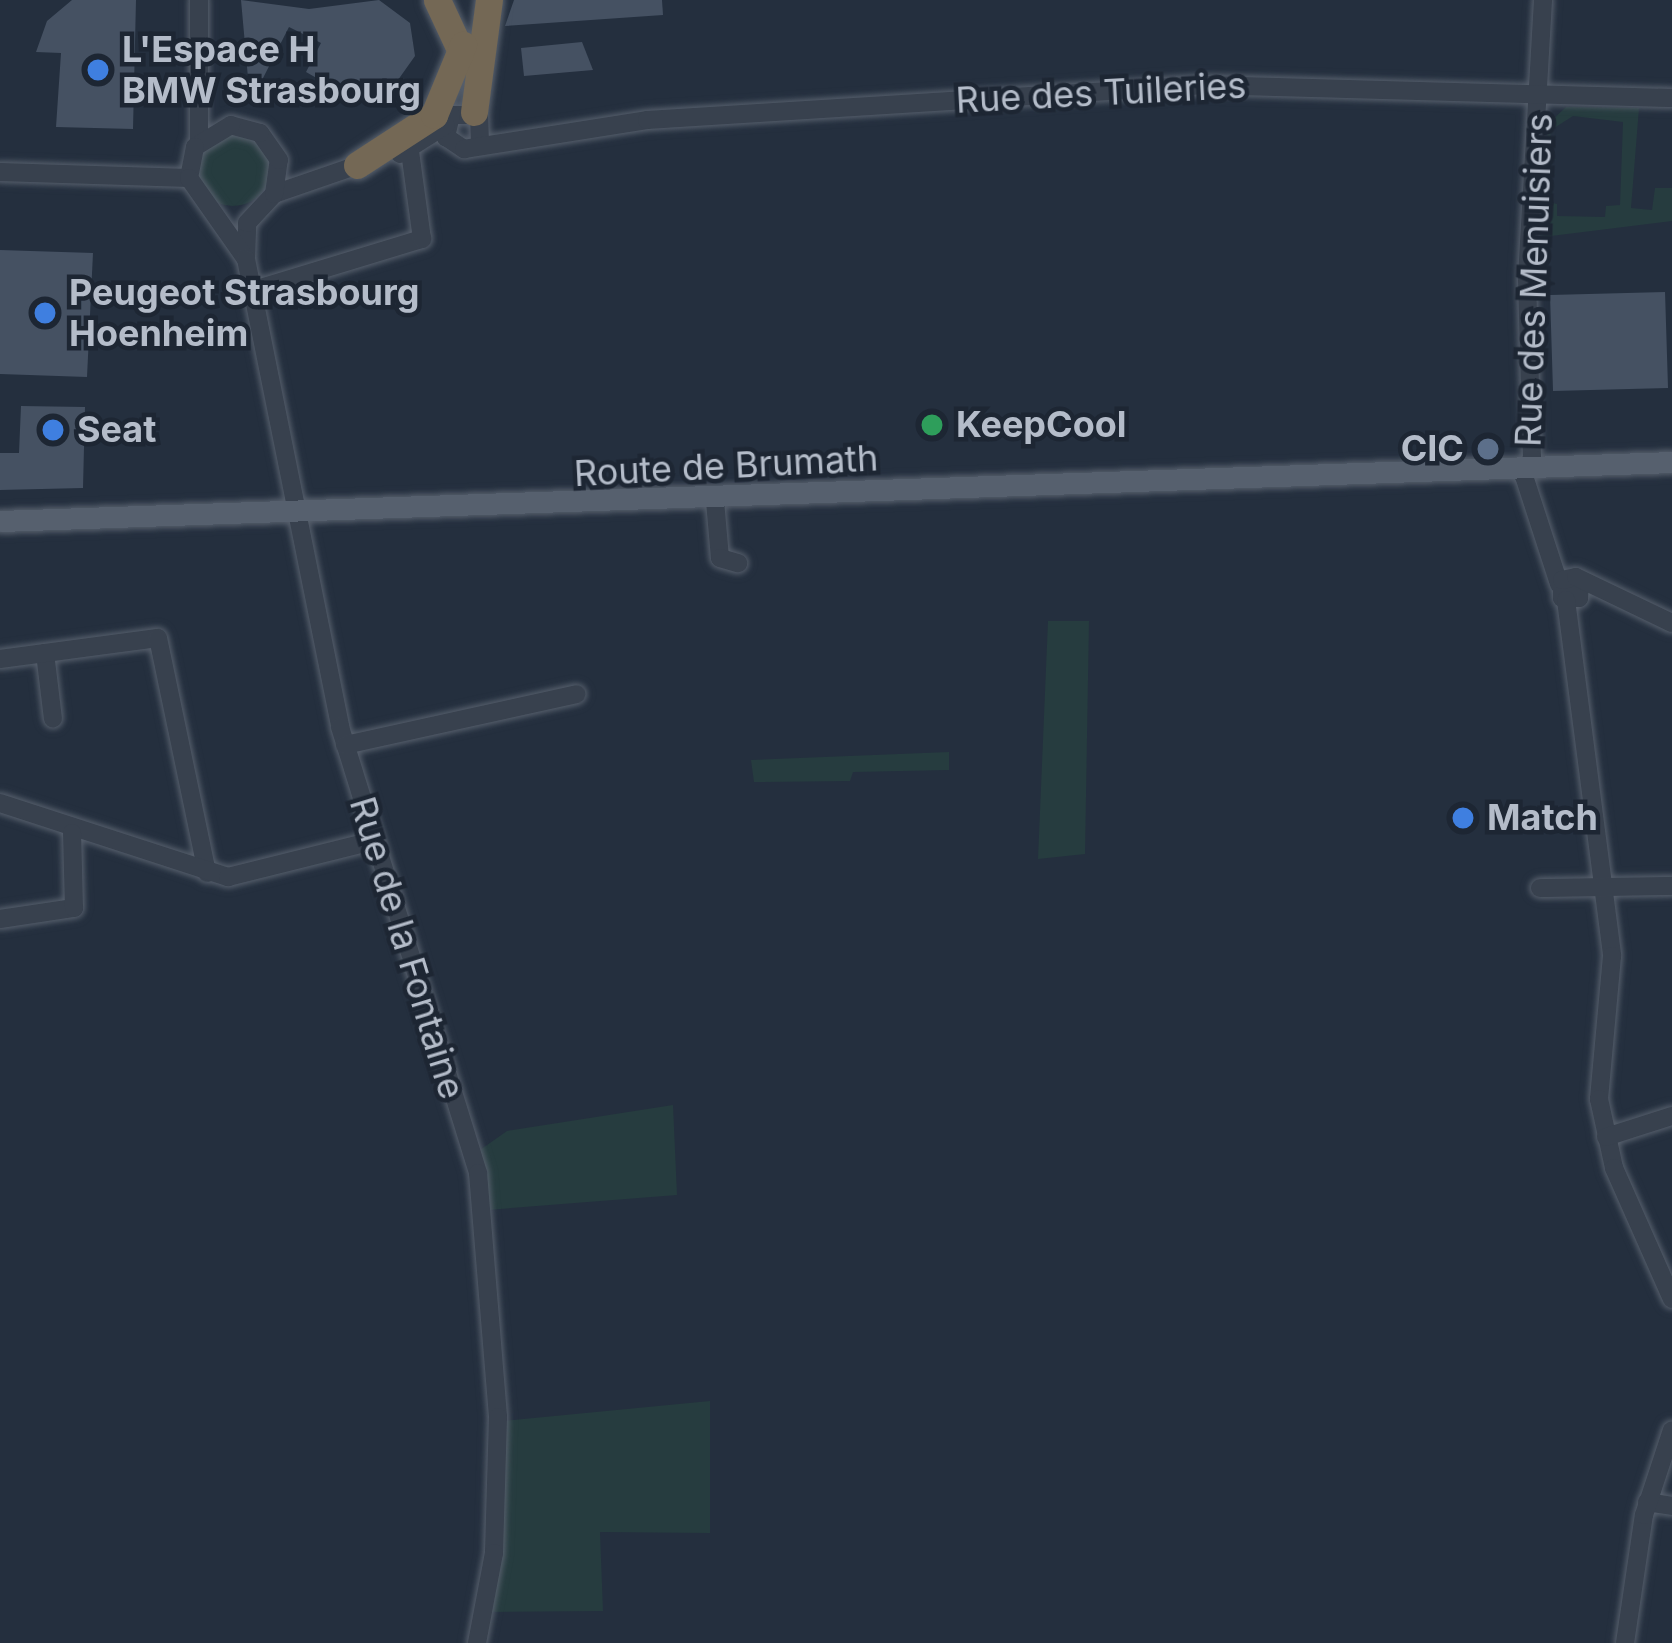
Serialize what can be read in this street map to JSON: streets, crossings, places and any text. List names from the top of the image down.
{
  "streets": {
    "main road": ["Route de Brumath"],
    "street": ["Rue des Tuileries", "Rue des Menuisiers", "Rue de la Fontaine"]
  },
  "crossings": [
    ["Rue des Tuileries", "Rue des Menuisiers"],
    ["Rue des Tuileries", "Rue de la Fontaine"],
    ["Rue des Menuisiers", "Route de Brumath"],
    ["Route de Brumath", "Rue de la Fontaine"]
  ],
  "places": [
    "L'Espace H BMW Strasbourg",
    "Peugeot Strasbourg Hoenheim",
    "KeepCool",
    "Seat",
    "CIC",
    "Match"
  ]
}
